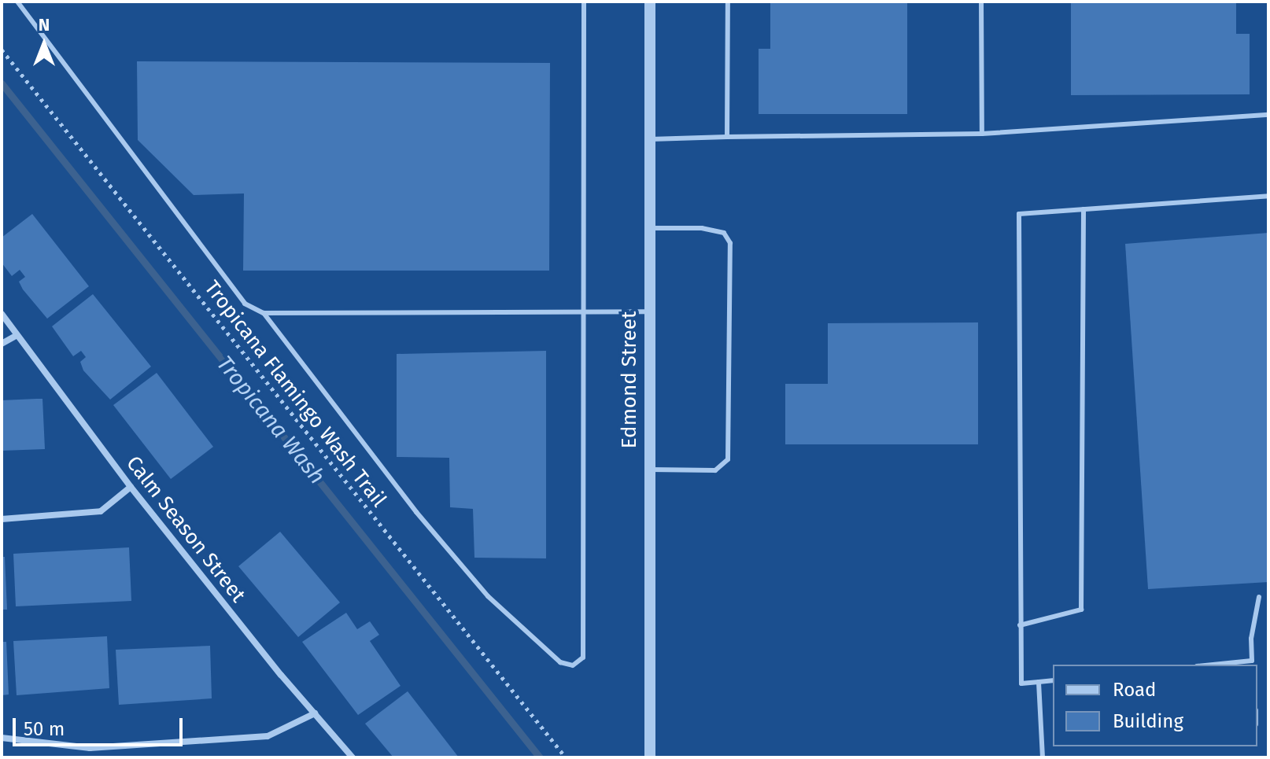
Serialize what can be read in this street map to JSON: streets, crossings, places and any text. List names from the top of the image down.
{
  "streets": {
    "street": ["Edmond Street", "Calm Season Street"],
    "path": ["Tropicana Flamingo Wash Trail"]
  },
  "water": ["Tropicana Wash"],
  "legend": ["Road", "Building"],
  "scale_bar": "50 m",
  "north": "top"
}
